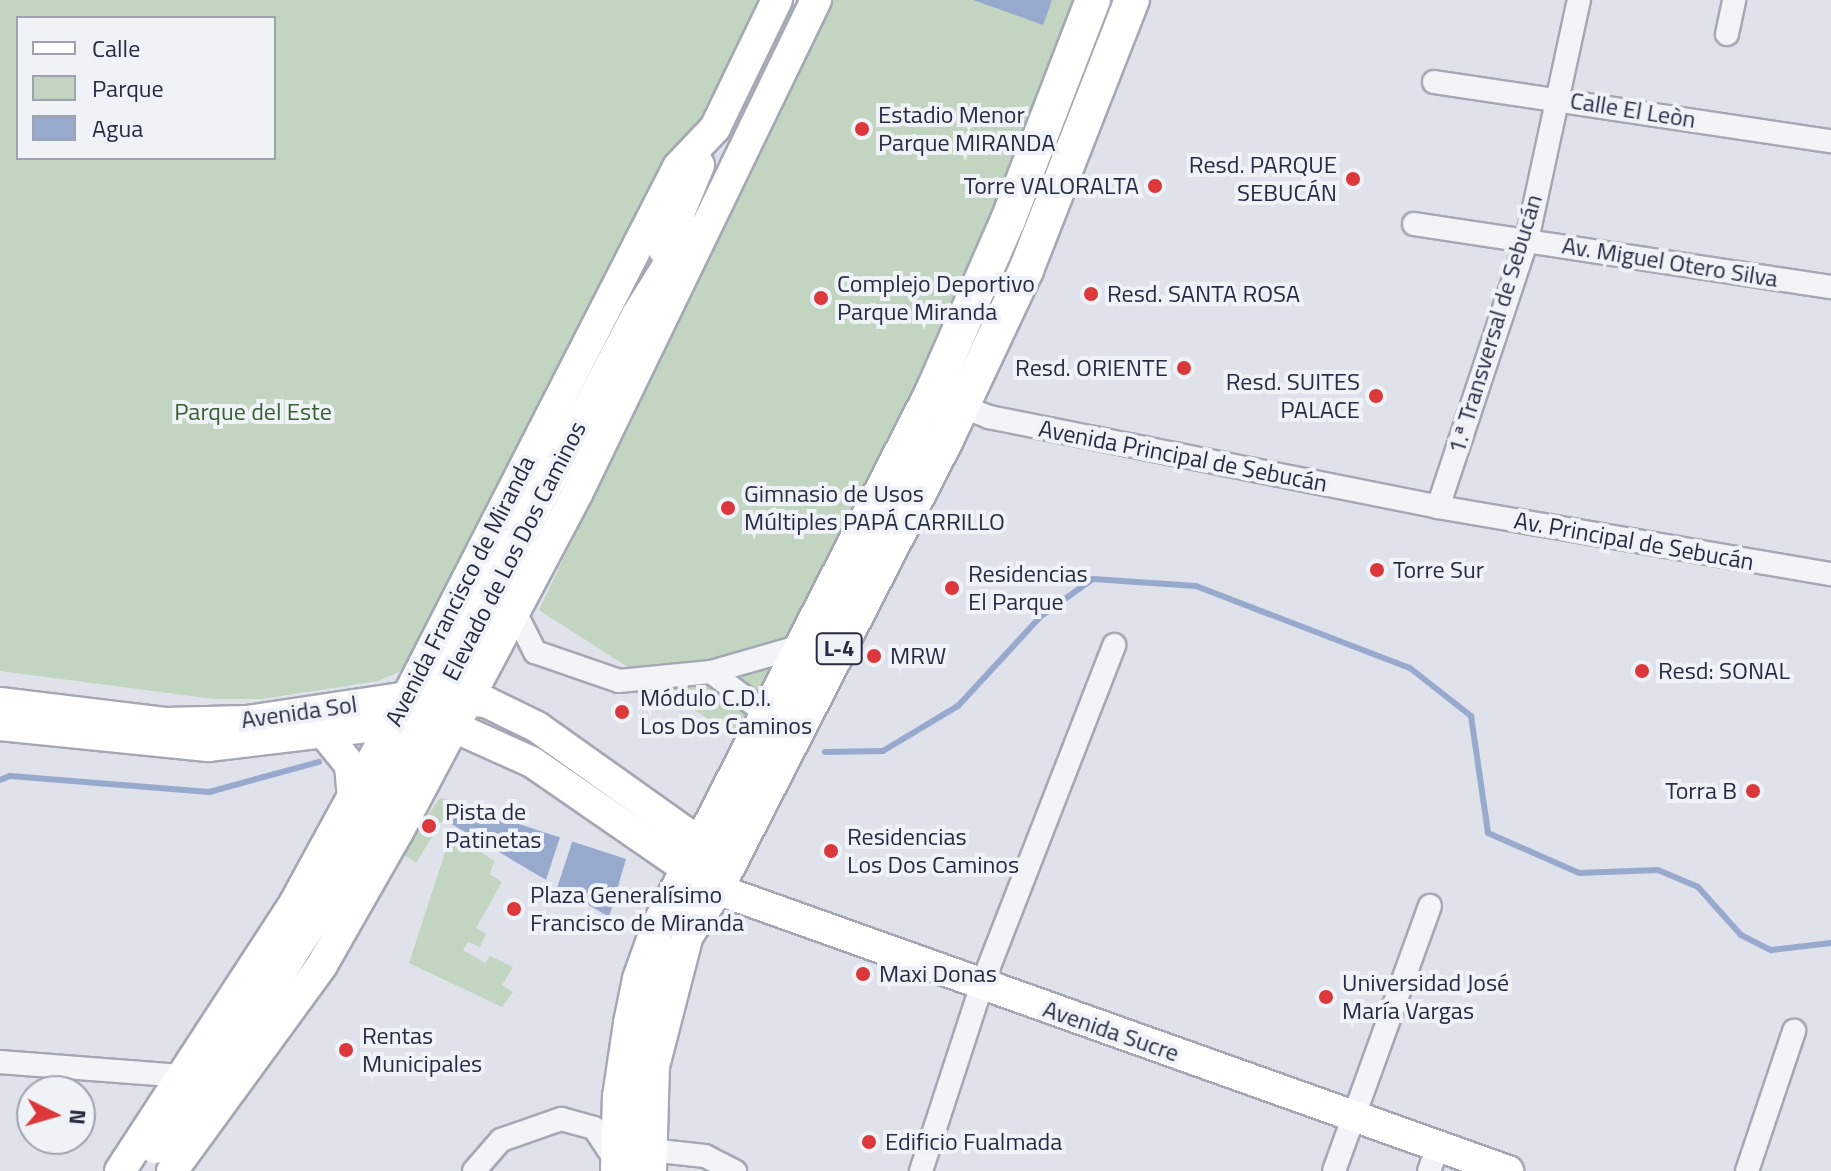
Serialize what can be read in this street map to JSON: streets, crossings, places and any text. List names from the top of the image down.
{
  "streets": {
    "main road": [
      "Elevado de Los Dos Caminos",
      "Avenida Francisco de Miranda",
      "L-4",
      "Avenida Sol",
      "Avenida Sucre"
    ],
    "street": [
      "Calle El Leòn",
      "Av. Miguel Otero Silva",
      "1.ª Transversal de Sebucán",
      "Avenida Principal de Sebucán",
      "Av. Principal de Sebucán"
    ]
  },
  "crossings": [
    ["Calle El Leòn", "1.ª Transversal de Sebucán"],
    ["Av. Miguel Otero Silva", "1.ª Transversal de Sebucán"],
    ["1.ª Transversal de Sebucán", "Avenida Principal de Sebucán"],
    ["1.ª Transversal de Sebucán", "Av. Principal de Sebucán"],
    ["Avenida Principal de Sebucán", "Av. Principal de Sebucán"],
    ["Avenida Principal de Sebucán", "L-4"],
    ["Elevado de Los Dos Caminos", "Avenida Francisco de Miranda"],
    ["Avenida Francisco de Miranda", "Avenida Sol"],
    ["L-4", "Avenida Sol"],
    ["L-4", "Avenida Sucre"],
    ["Avenida Sol", "Avenida Sucre"]
  ],
  "parks": ["Parque del Este"],
  "places": [
    "Estadio Menor Parque MIRANDA",
    "Resd. PARQUE SEBUCÁN",
    "Torre VALORALTA",
    "Resd. SANTA ROSA",
    "Complejo Deportivo Parque Miranda",
    "Resd. ORIENTE",
    "Resd. SUITES PALACE",
    "Gimnasio de Usos Múltiples PAPÁ CARRILLO",
    "Torre Sur",
    "Residencias El Parque",
    "MRW",
    "Resd: SONAL",
    "Módulo C.D.I. Los Dos Caminos",
    "Torra B",
    "Pista de Patinetas",
    "Residencias Los Dos Caminos",
    "Plaza Generalísimo Francisco de Miranda",
    "Maxi Donas",
    "Universidad José María Vargas",
    "Rentas Municipales",
    "Edificio Fualmada"
  ],
  "legend": ["Calle", "Parque", "Agua"],
  "north": "right"
}
